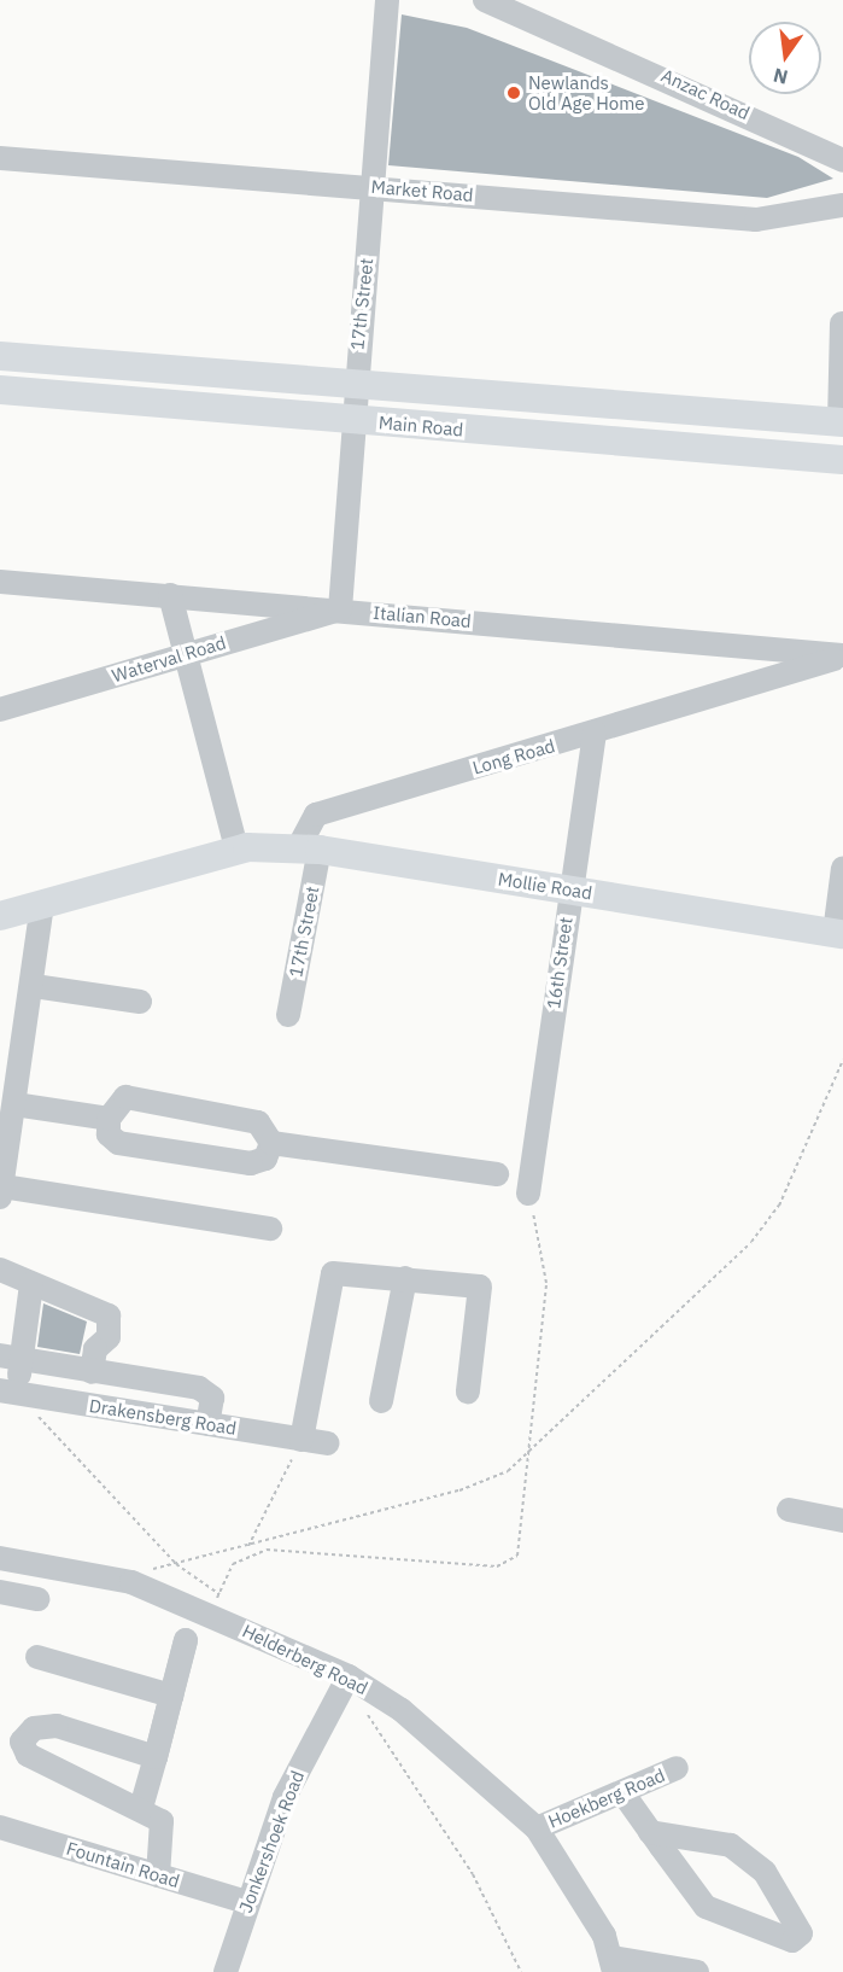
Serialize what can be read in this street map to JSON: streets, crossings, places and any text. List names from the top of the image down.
{
  "streets": {
    "main road": ["Main Road", "Mollie Road"],
    "street": [
      "Anzac Road",
      "Market Road",
      "17th Street",
      "Italian Road",
      "Waterval Road",
      "Long Road",
      "16th Street",
      "Drakensberg Road",
      "Helderberg Road",
      "Hoekberg Road",
      "Jonkershoek Road",
      "Fountain Road"
    ]
  },
  "crossings": [
    ["Market Road", "17th Street"],
    ["17th Street", "Main Road"],
    ["17th Street", "Italian Road"],
    ["17th Street", "Waterval Road"],
    ["17th Street", "Long Road"],
    ["17th Street", "Mollie Road"],
    ["Italian Road", "Waterval Road"],
    ["Italian Road", "Long Road"],
    ["Long Road", "Mollie Road"],
    ["Long Road", "16th Street"],
    ["Mollie Road", "16th Street"],
    ["Helderberg Road", "Hoekberg Road"],
    ["Helderberg Road", "Jonkershoek Road"],
    ["Jonkershoek Road", "Fountain Road"]
  ],
  "places": ["Newlands Old Age Home"],
  "north": "bottom"
}
